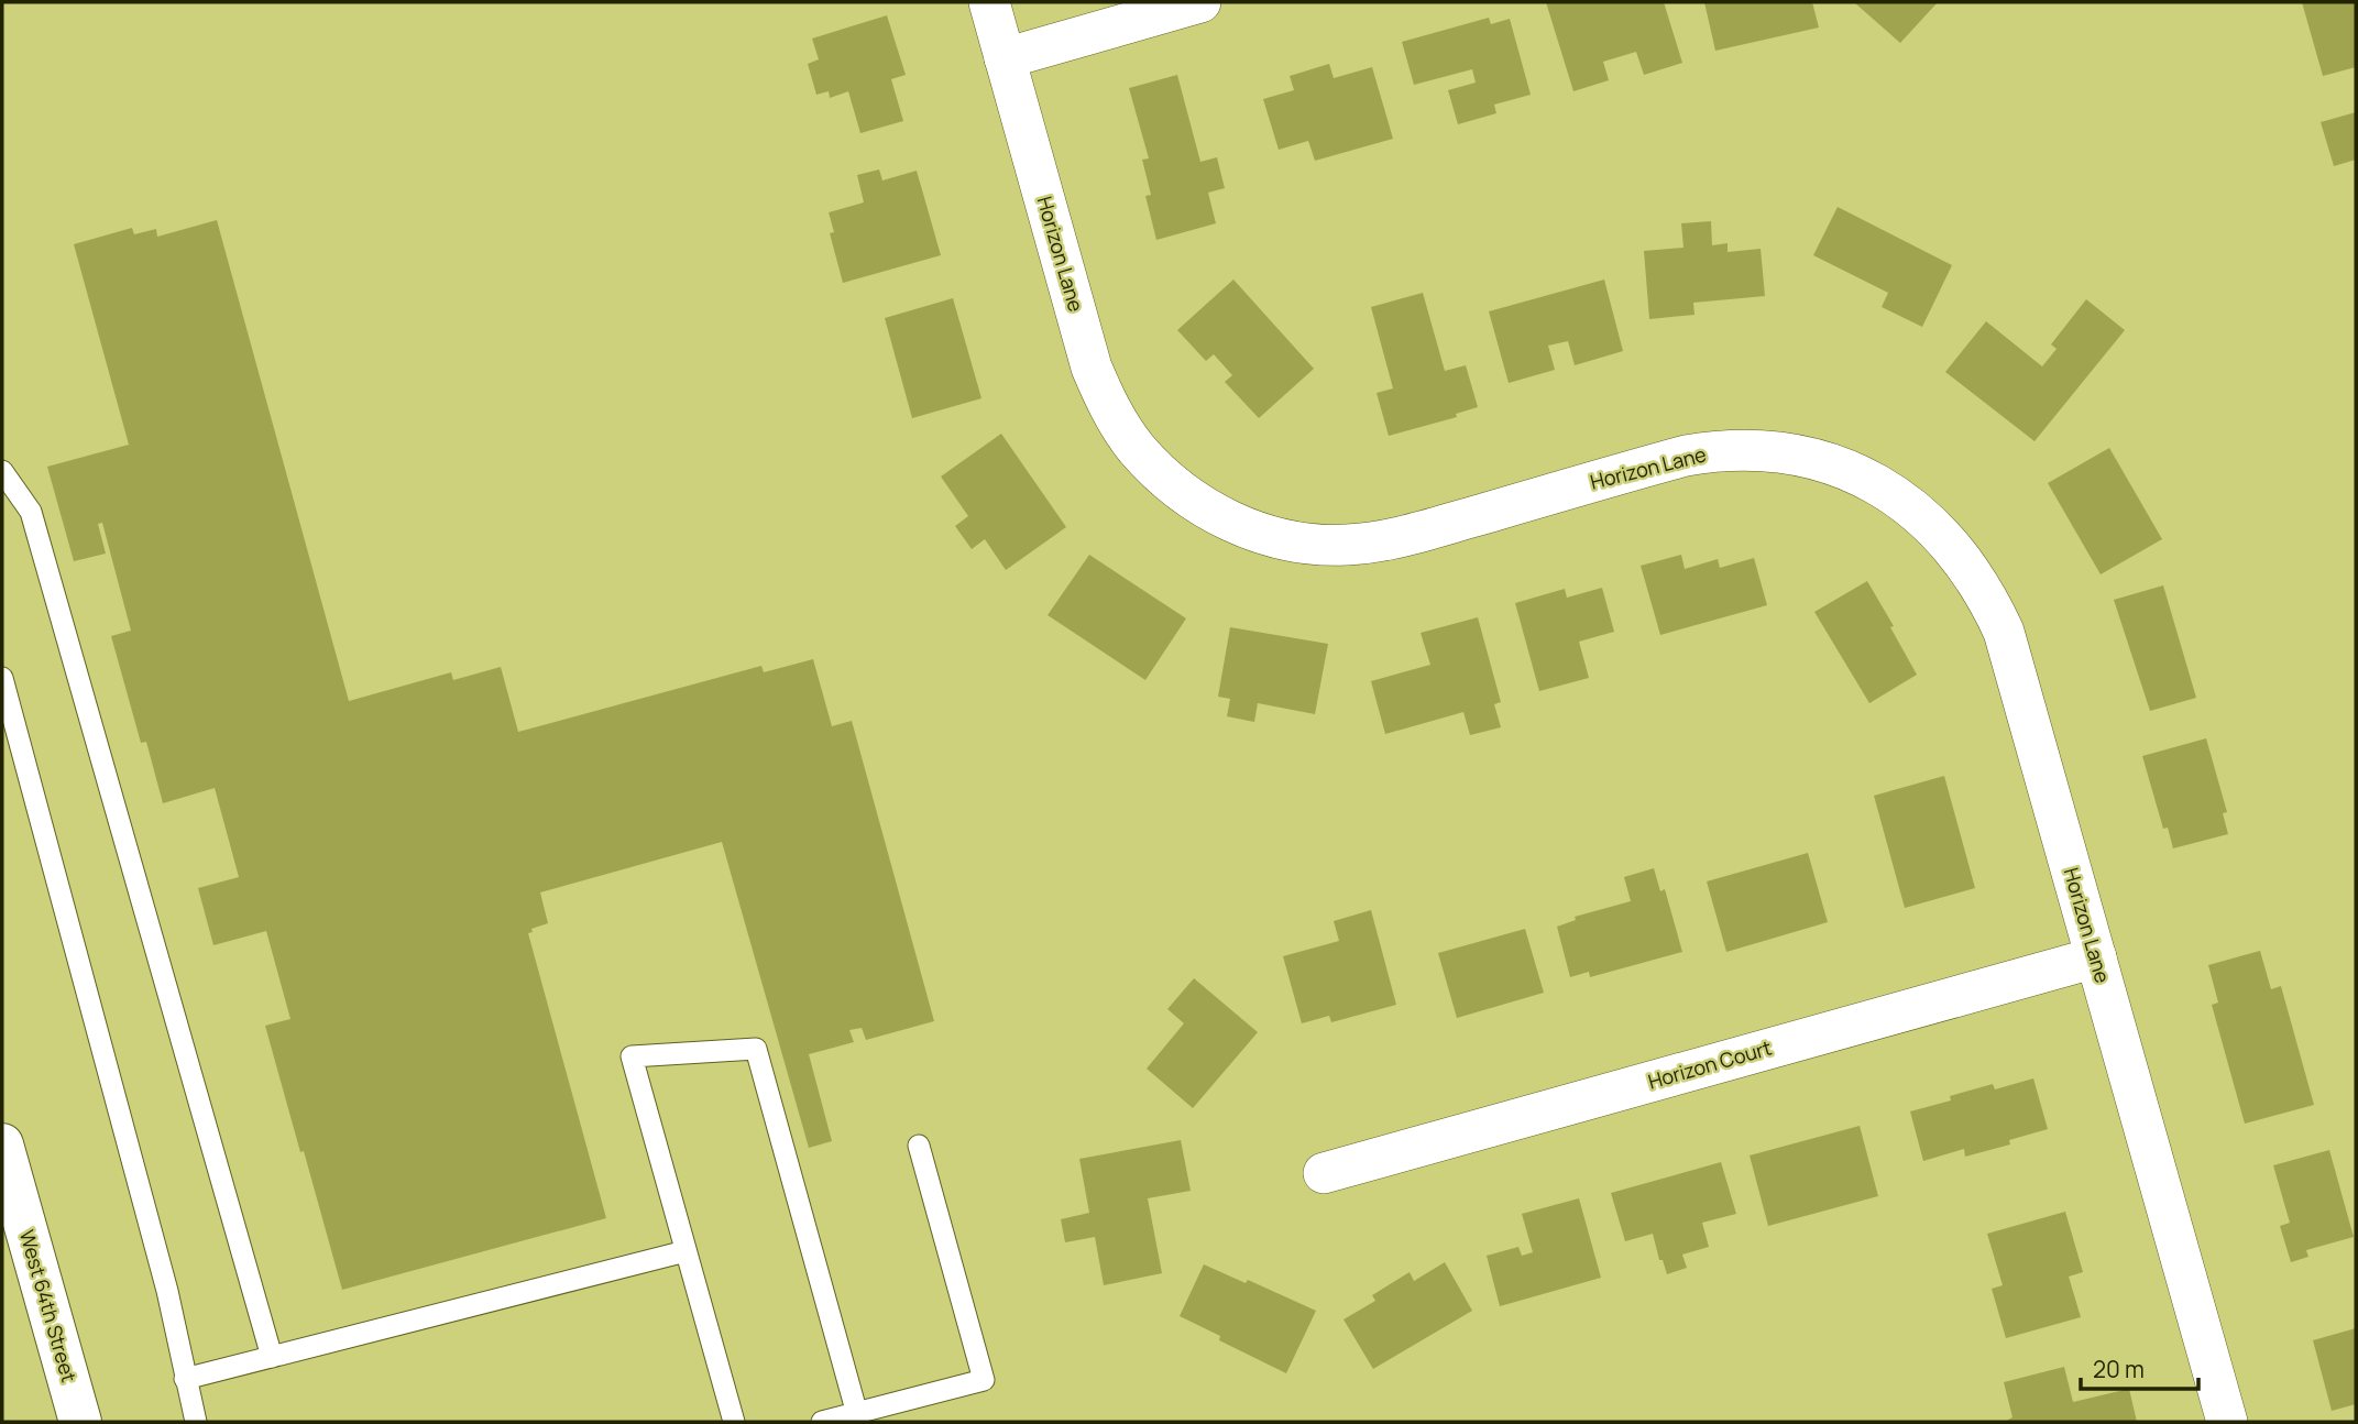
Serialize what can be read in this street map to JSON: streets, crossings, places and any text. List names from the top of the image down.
{
  "streets": {
    "street": ["Horizon Lane", "Horizon Court", "West 64th Street"]
  },
  "crossings": [
    ["Horizon Lane", "Horizon Court"]
  ],
  "scale_bar": "20 m"
}
